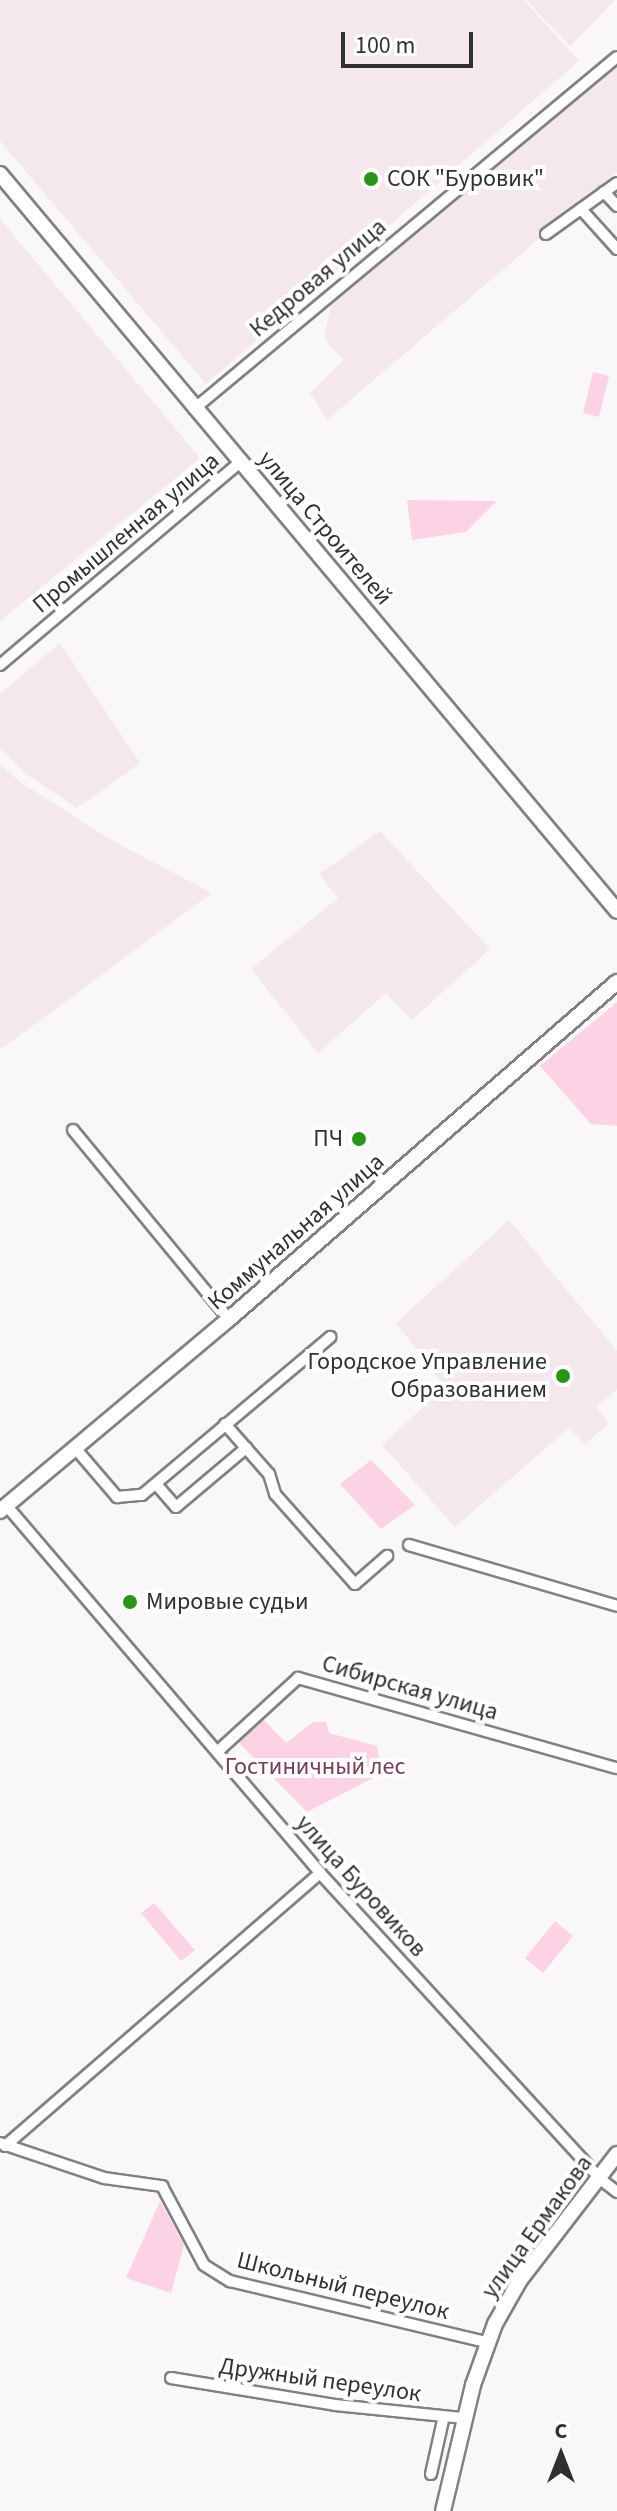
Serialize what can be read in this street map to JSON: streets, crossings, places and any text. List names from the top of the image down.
{
  "streets": {
    "main road": ["улица Строителей", "Коммунальная улица", "улица Ермакова"],
    "street": [
      "Кедровая улица",
      "Промышленная улица",
      "Сибирская улица",
      "улица Буровиков",
      "Школьный переулок",
      "Дружный переулок"
    ]
  },
  "crossings": [
    ["Кедровая улица", "улица Строителей"],
    ["улица Строителей", "Промышленная улица"],
    ["Коммунальная улица", "улица Буровиков"],
    ["Сибирская улица", "улица Буровиков"],
    ["улица Буровиков", "улица Ермакова"],
    ["улица Ермакова", "Школьный переулок"],
    ["улица Ермакова", "Дружный переулок"]
  ],
  "parks": ["Гостиничный лес"],
  "places": [
    "СОК \"Буровик\"",
    "ПЧ",
    "Городское Управление Образованием",
    "Мировые судьи"
  ],
  "scale_bar": "100 m",
  "north": "top"
}
